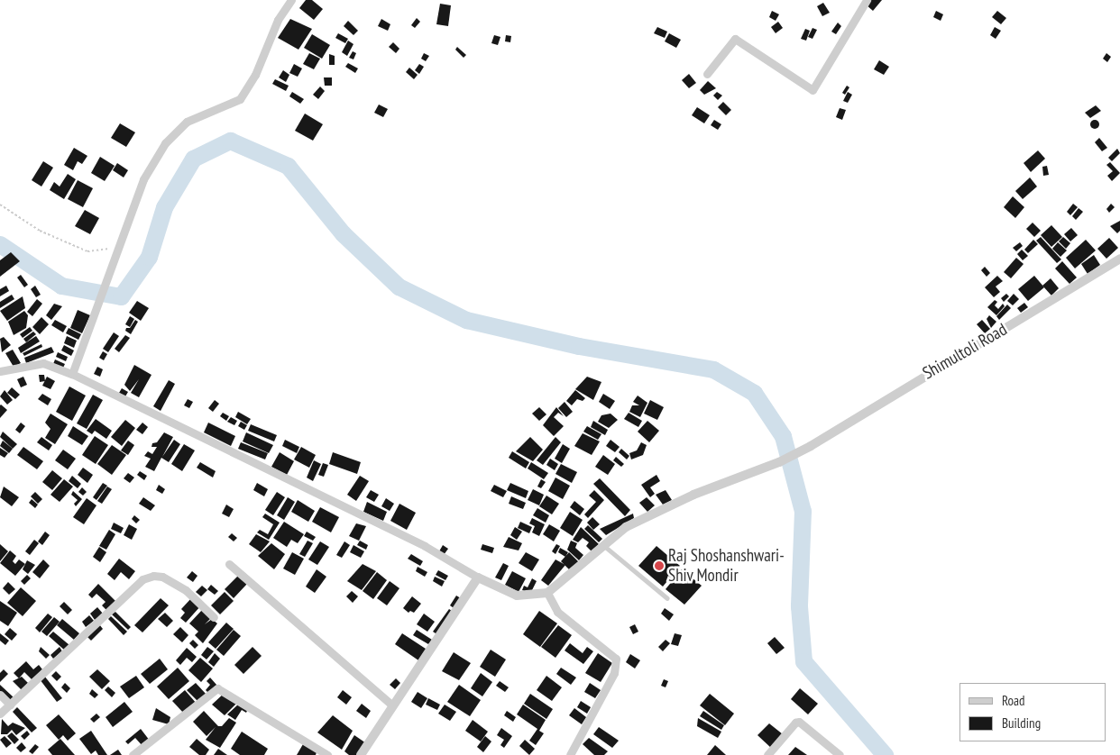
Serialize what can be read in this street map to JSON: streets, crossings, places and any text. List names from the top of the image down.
{
  "streets": {
    "street": ["Shimultoli Road"]
  },
  "places": ["Raj Shoshanshwari- Shiv Mondir"],
  "legend": ["Road", "Building"]
}
